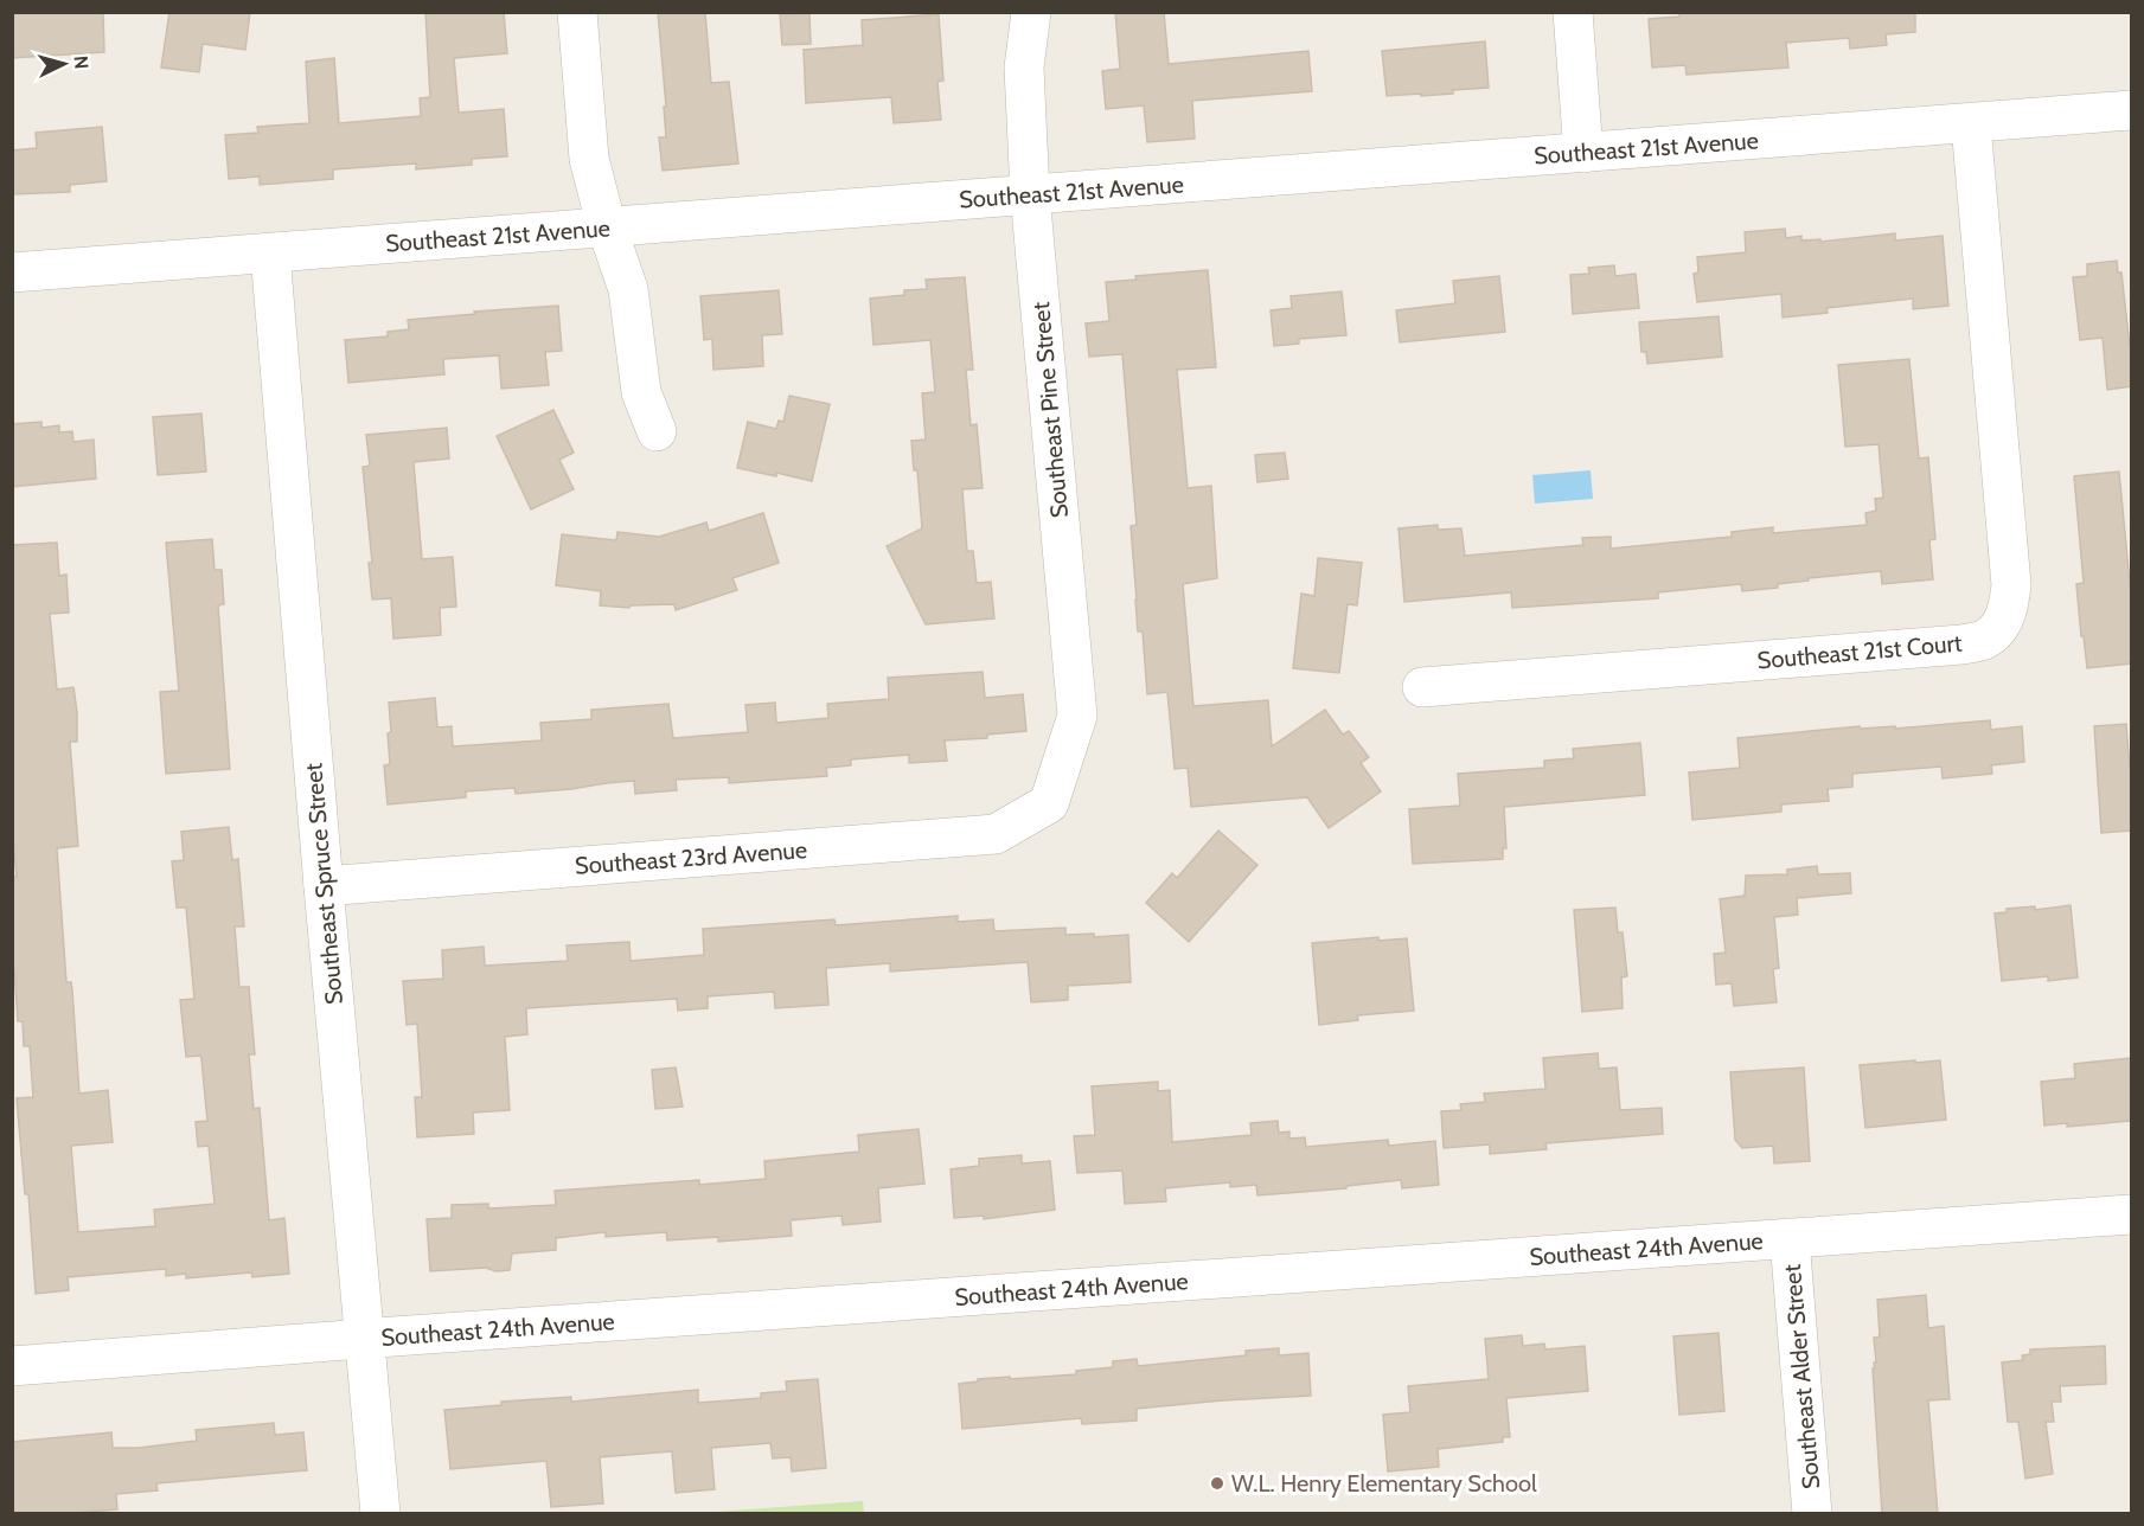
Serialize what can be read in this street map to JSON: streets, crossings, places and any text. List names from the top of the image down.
{
  "streets": {
    "street": [
      "Southeast 21st Avenue",
      "Southeast Pine Street",
      "Southeast 21st Court",
      "Southeast 23rd Avenue",
      "Southeast Spruce Street",
      "Southeast 24th Avenue",
      "Southeast Alder Street"
    ]
  },
  "crossings": [
    ["Southeast 21st Avenue", "Southeast Pine Street"],
    ["Southeast 21st Avenue", "Southeast 21st Court"],
    ["Southeast 21st Avenue", "Southeast Spruce Street"],
    ["Southeast Pine Street", "Southeast 23rd Avenue"],
    ["Southeast 23rd Avenue", "Southeast Spruce Street"],
    ["Southeast Spruce Street", "Southeast 24th Avenue"],
    ["Southeast 24th Avenue", "Southeast Alder Street"]
  ],
  "places": ["W.L. Henry Elementary School"],
  "north": "right"
}
